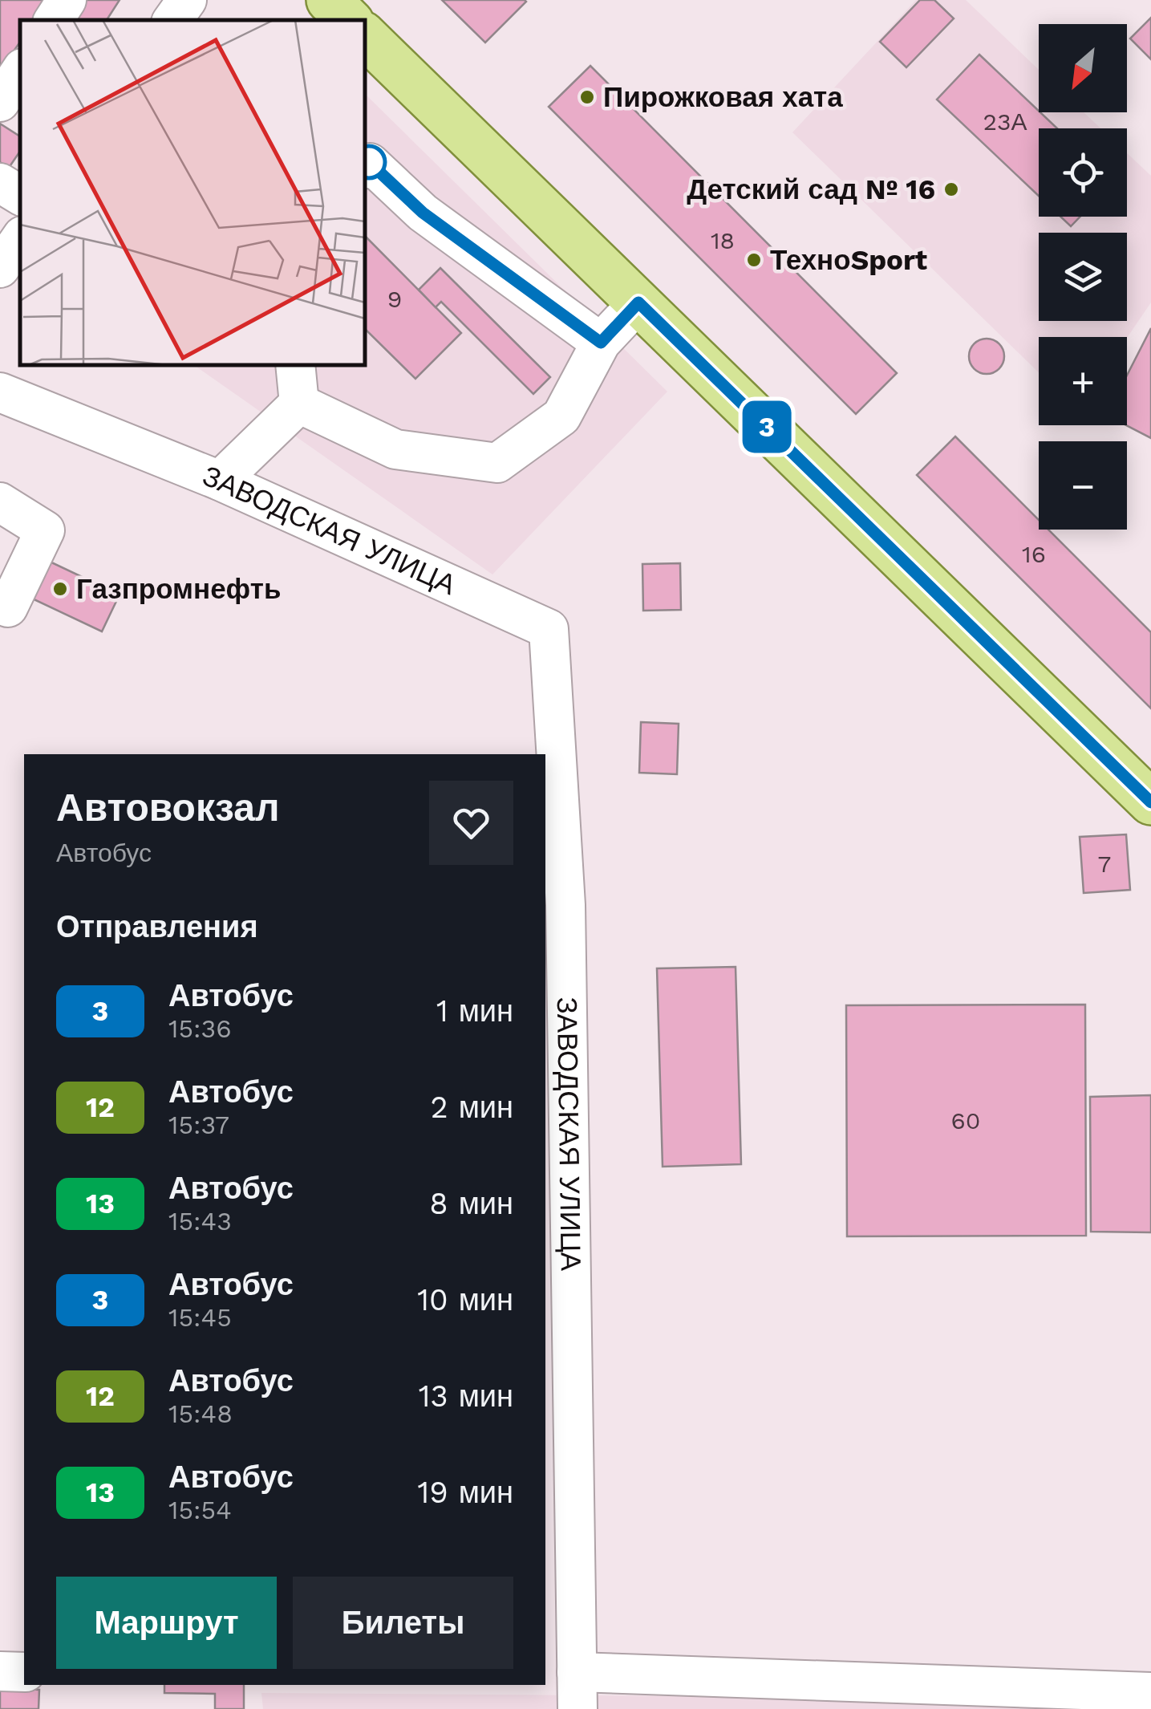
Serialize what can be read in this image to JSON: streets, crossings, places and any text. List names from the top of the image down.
{
  "streets": {
    "street": ["ЗАВОДСКАЯ УЛИЦА"]
  },
  "places": [
    "Пирожковая хата",
    "Детский сад № 16",
    "ТехноSport",
    "Газпромнефть"
  ],
  "lines": ["bus line 3"],
  "house_numbers": [
    "23А",
    "18",
    "9",
    "16",
    "7",
    "60"
  ],
  "north": "bottom left",
  "page": {
    "on_map": "3",
    "map_buttons": ["+", "−"],
    "heading": [
      ["Автовокзал", "Автобус"],
      "Отправления"
    ],
    "list": [
      {
        "mark": "3",
        "name": "Автобус",
        "note": "15:36",
        "value": "1 мин"
      },
      {
        "mark": "12",
        "name": "Автобус",
        "note": "15:37",
        "value": "2 мин"
      },
      {
        "mark": "13",
        "name": "Автобус",
        "note": "15:43",
        "value": "8 мин"
      },
      {
        "mark": "3",
        "name": "Автобус",
        "note": "15:45",
        "value": "10 мин"
      },
      {
        "mark": "12",
        "name": "Автобус",
        "note": "15:48",
        "value": "13 мин"
      },
      {
        "mark": "13",
        "name": "Автобус",
        "note": "15:54",
        "value": "19 мин"
      }
    ],
    "buttons": ["Маршрут", "Билеты"]
  }
}
